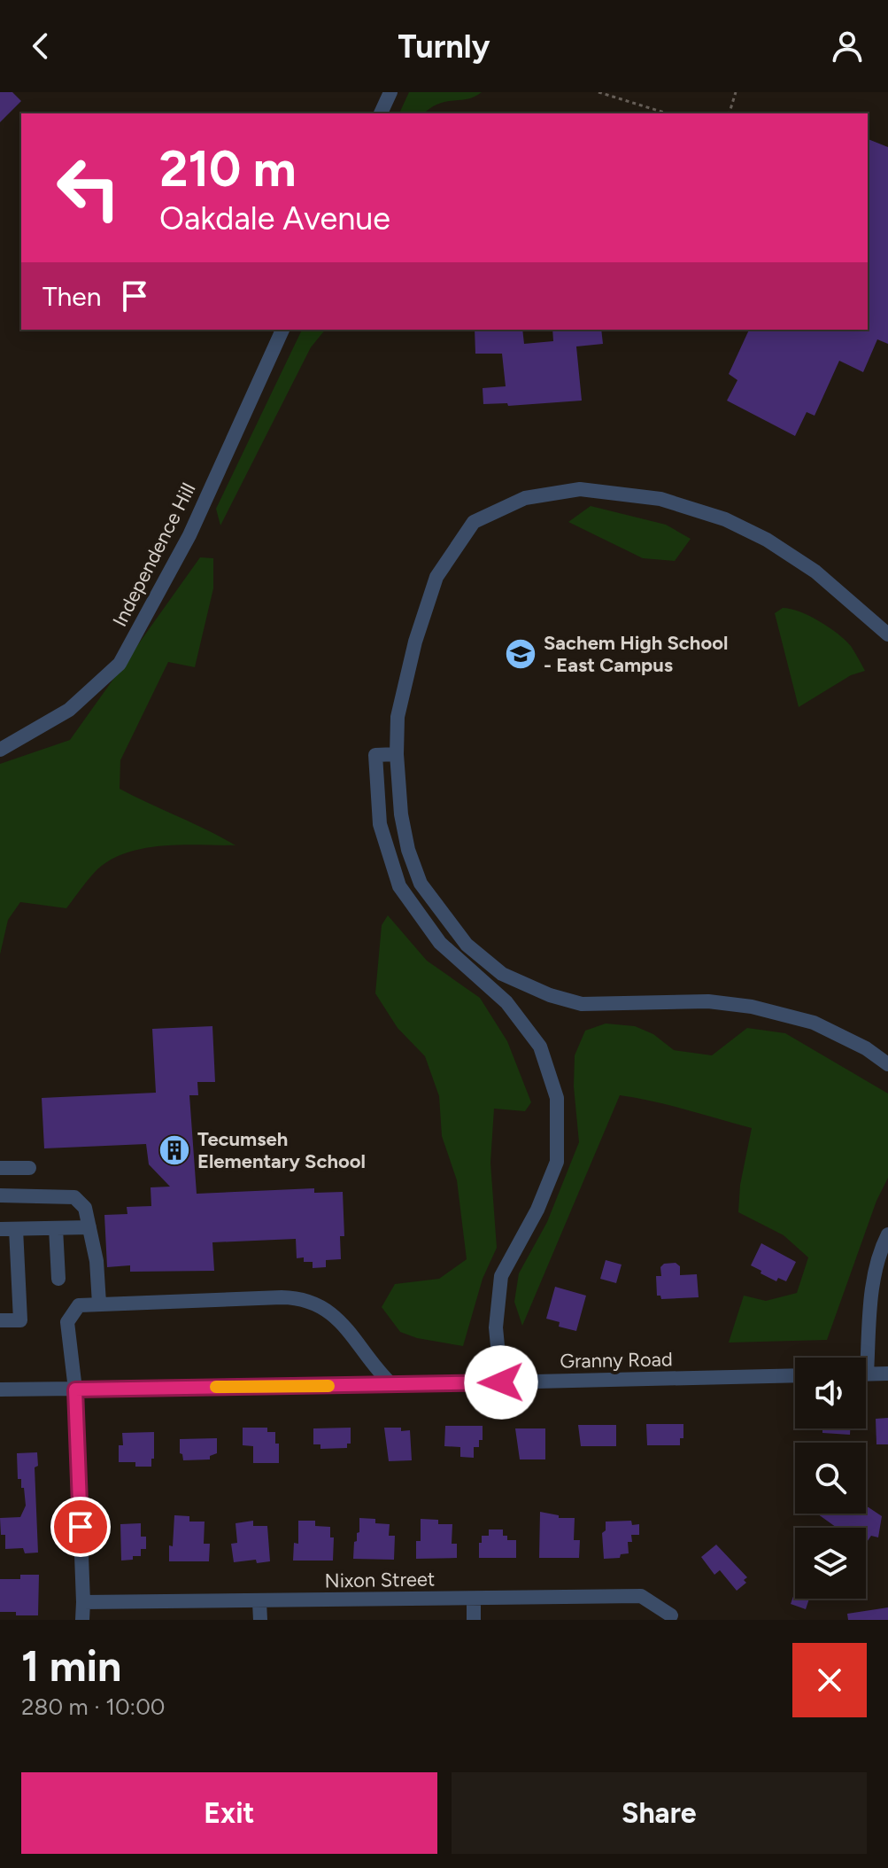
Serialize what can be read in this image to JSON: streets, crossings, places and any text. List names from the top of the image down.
{
  "streets": {
    "street": ["Independence Hill", "Granny Road", "Nixon Street"]
  },
  "places": {
    "school or university": ["Sachem High School - East Campus"],
    "building": ["Tecumseh Elementary School"]
  },
  "page": {
    "header": "Turnly",
    "turn": ["210 m", "Oakdale Avenue"],
    "then": "Then",
    "heading": ["1 min", "280 m · 10:00"],
    "buttons": ["Exit", "Share"]
  }
}
